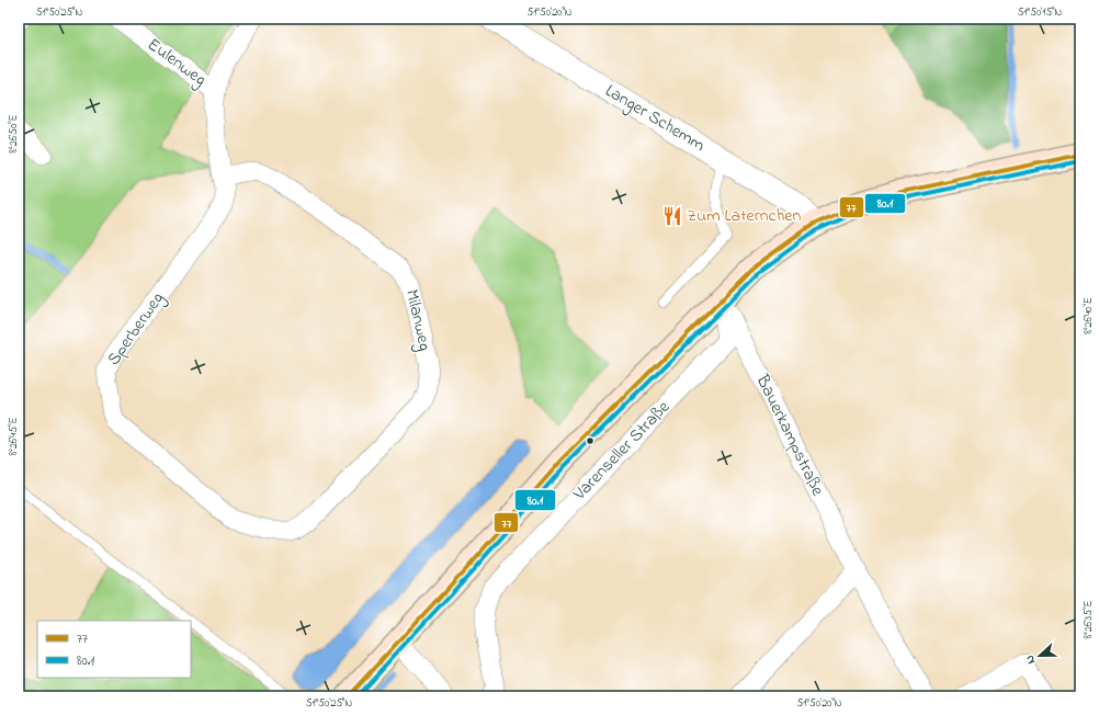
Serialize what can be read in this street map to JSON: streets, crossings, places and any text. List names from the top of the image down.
{
  "streets": {
    "main road": ["Varenseller Straße"],
    "street": [
      "Eulenweg",
      "Langer Schemm",
      "Milanweg",
      "Sperberweg",
      "Bauerkampstraße"
    ]
  },
  "crossings": [
    ["Eulenweg", "Sperberweg"],
    ["Langer Schemm", "Varenseller Straße"],
    ["Milanweg", "Sperberweg"],
    ["Bauerkampstraße", "Varenseller Straße"]
  ],
  "places": {
    "restaurant": ["Zum Laternchen"]
  },
  "lines": ["transit line 77", "transit line 80.1"],
  "legend": ["77", "80.1"],
  "north": "left",
  "coordinates": [
    "51°50'25\"N",
    "51°50'20\"N",
    "51°50'15\"N",
    "8°26'50\"E",
    "8°26'40\"E",
    "8°26'45\"E",
    "8°26'35\"E"
  ]
}
